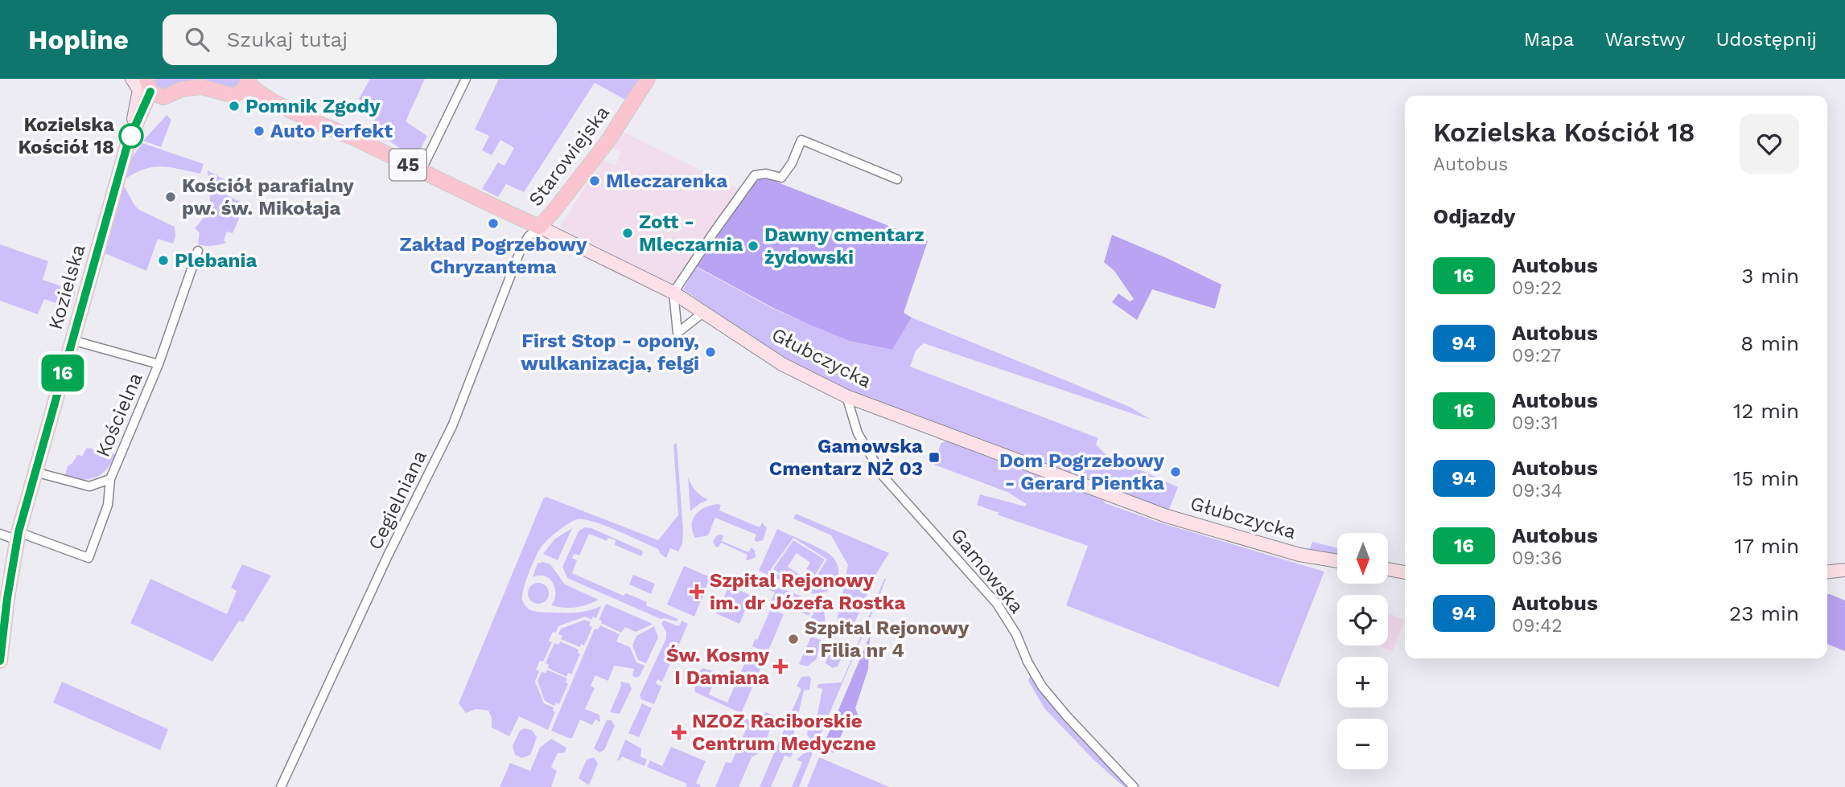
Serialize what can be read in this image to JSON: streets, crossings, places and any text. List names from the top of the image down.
{
  "streets": {
    "main road": [
      "Starowiejska",
      "45",
      "Kozielska",
      "Głubczycka"
    ],
    "street": ["Kościelna", "Cegielniana", "Gamowska"]
  },
  "crossings": [
    ["Starowiejska", "Głubczycka"],
    ["Starowiejska", "Cegielniana"],
    ["45", "Kozielska"],
    ["45", "Głubczycka"],
    ["Kozielska", "Kościelna"],
    ["Głubczycka", "Cegielniana"],
    ["Głubczycka", "Gamowska"]
  ],
  "places": {
    "other": [
      "Pomnik Zgody",
      "Auto Perfekt",
      "Kozielska Kościół 18",
      "Mleczarenka",
      "Kościół parafialny pw. św. Mikołaja",
      "Zakład Pogrzebowy Chryzantema",
      "Zott - Mleczarnia",
      "Dawny cmentarz żydowski",
      "Plebania",
      "First Stop - opony, wulkanizacja, felgi",
      "Dom Pogrzebowy - Gerard Pientka",
      "Szpital Rejonowy - Filia nr 4"
    ],
    "transit": ["Gamowska Cmentarz NŻ 03"],
    "health": ["Szpital Rejonowy im. dr Józefa Rostka", "Św. Kosmy I Damiana", "NZOZ Raciborskie Centrum Medyczne"]
  },
  "lines": ["bus line 16"],
  "north": "bottom",
  "page": {
    "header": "Hopline",
    "search": "Szukaj tutaj",
    "nav": ["Mapa", "Warstwy", "Udostępnij"],
    "on_map": "16",
    "heading": [
      ["Kozielska Kościół 18", "Autobus"],
      "Odjazdy"
    ],
    "list": [
      {
        "mark": "16",
        "name": "Autobus",
        "note": "09:22",
        "value": "3 min"
      },
      {
        "mark": "94",
        "name": "Autobus",
        "note": "09:27",
        "value": "8 min"
      },
      {
        "mark": "16",
        "name": "Autobus",
        "note": "09:31",
        "value": "12 min"
      },
      {
        "mark": "94",
        "name": "Autobus",
        "note": "09:34",
        "value": "15 min"
      },
      {
        "mark": "16",
        "name": "Autobus",
        "note": "09:36",
        "value": "17 min"
      },
      {
        "mark": "94",
        "name": "Autobus",
        "note": "09:42",
        "value": "23 min"
      }
    ],
    "map_buttons": ["+", "−"]
  }
}
